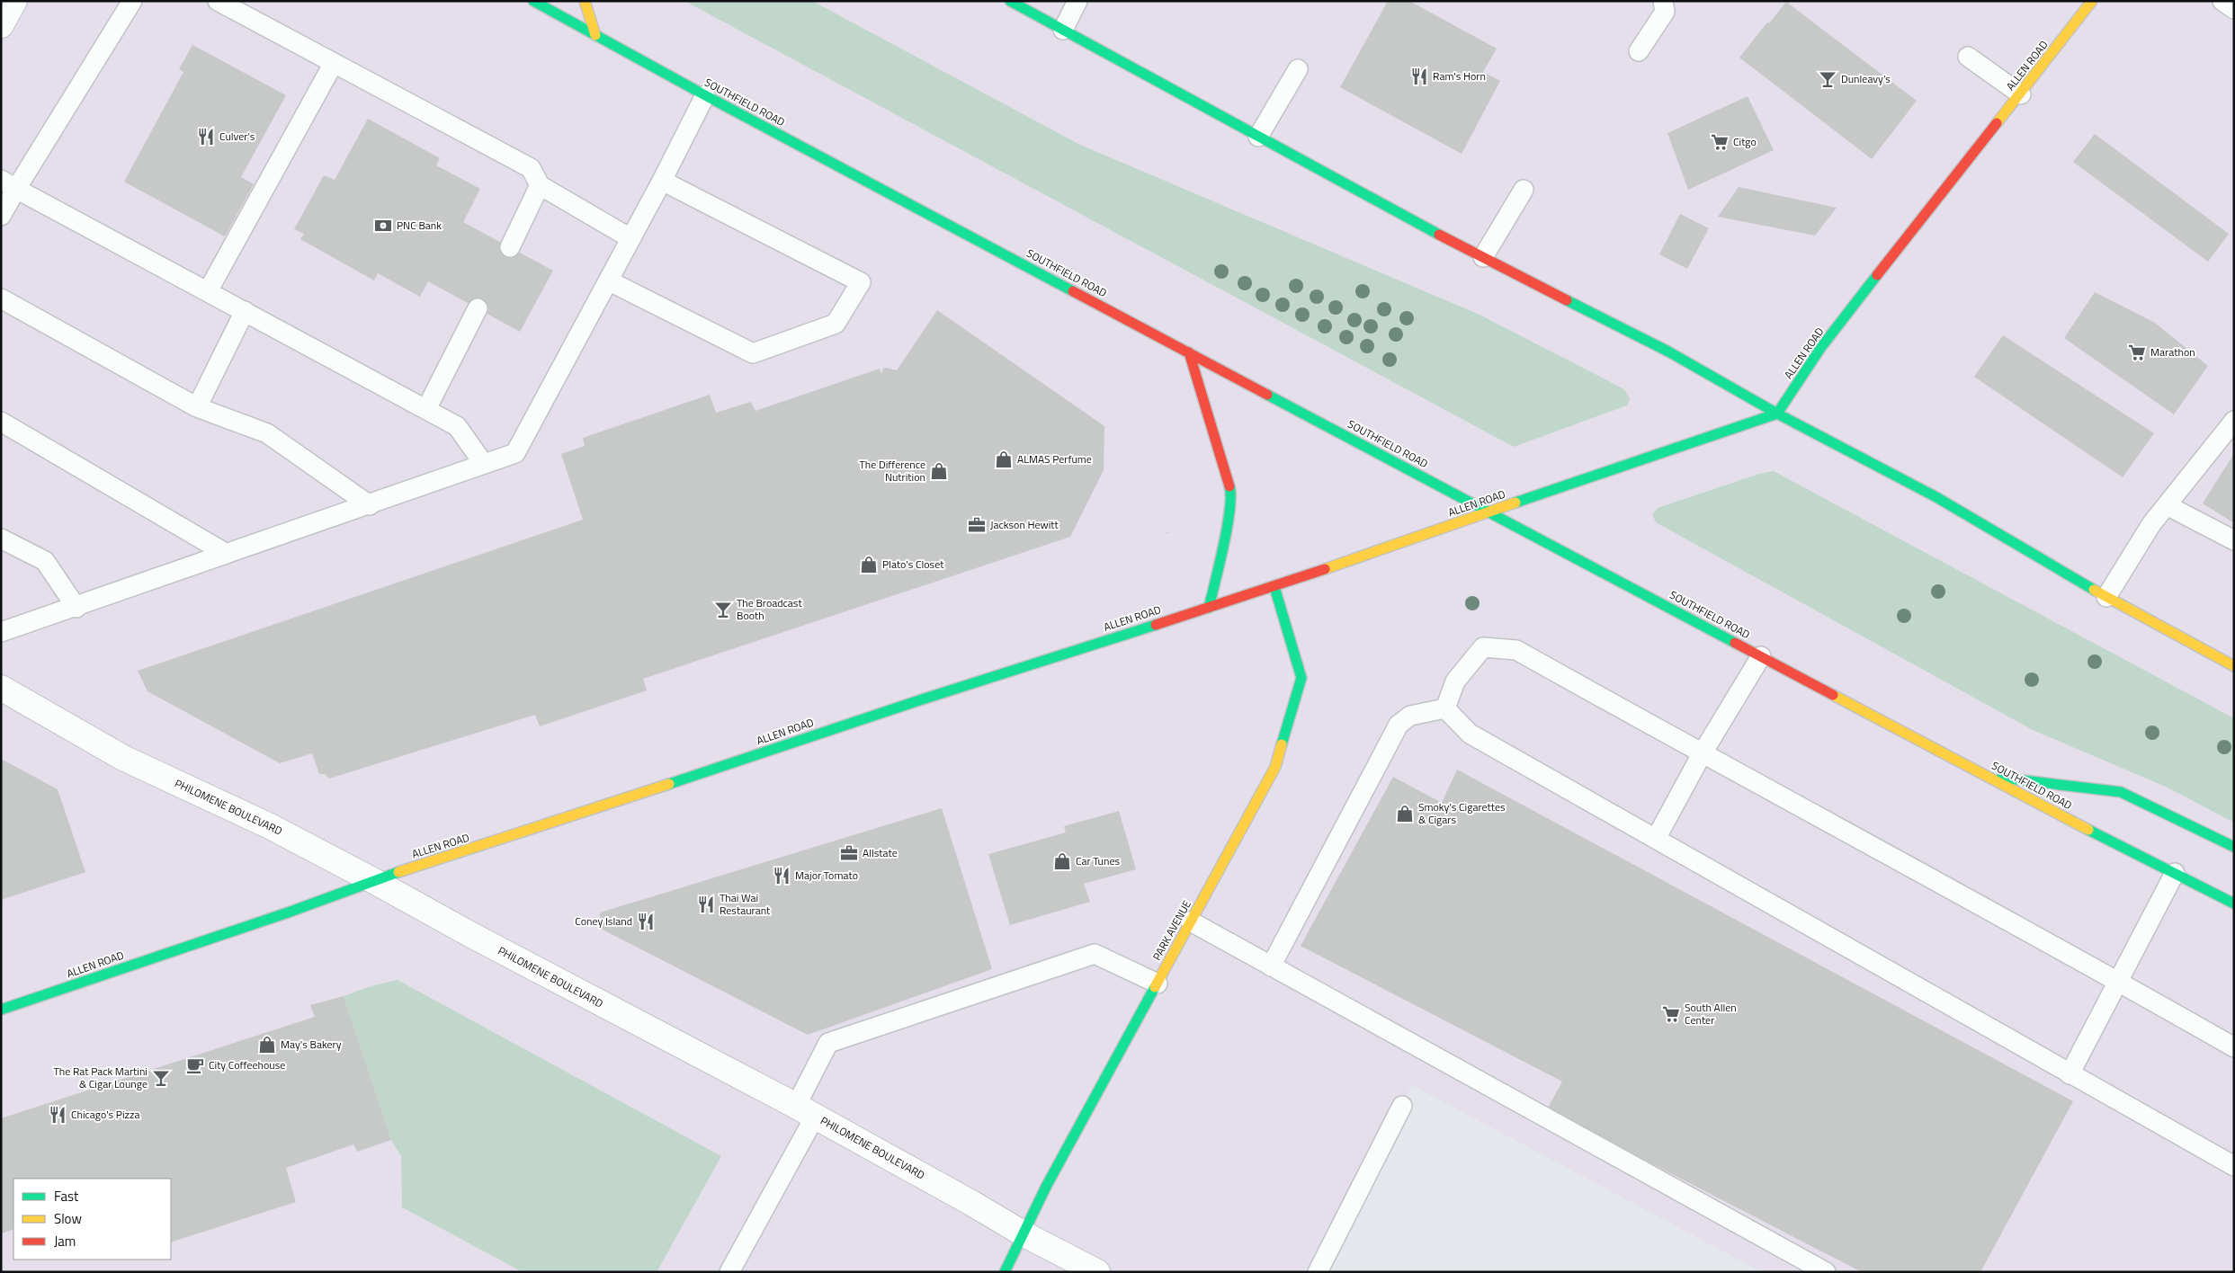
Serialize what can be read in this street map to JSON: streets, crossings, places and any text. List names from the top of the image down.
{
  "streets": {
    "main road": ["ALLEN ROAD", "SOUTHFIELD ROAD", "PARK AVENUE"],
    "street": ["PHILOMENE BOULEVARD"]
  },
  "crossings": [
    ["ALLEN ROAD", "SOUTHFIELD ROAD"],
    ["ALLEN ROAD", "PHILOMENE BOULEVARD"],
    ["ALLEN ROAD", "PARK AVENUE"],
    ["PHILOMENE BOULEVARD", "PARK AVENUE"]
  ],
  "places": {
    "restaurant": [
      "Ram's Horn",
      "Culver's",
      "Major Tomato",
      "Thai Wai Restaurant",
      "Coney Island",
      "Chicago's Pizza"
    ],
    "bar": ["Dunleavy’s", "The Broadcast Booth", "The Rat Pack Martini & Cigar Lounge"],
    "supermarket": ["Citgo", "Marathon", "South Allen Center"],
    "bank": ["PNC Bank"],
    "shop": [
      "ALMAS Perfume",
      "The Difference Nutrition",
      "Plato's Closet",
      "Smoky's Cigarettes & Cigars",
      "Car Tunes",
      "May's Bakery"
    ],
    "office": ["Jackson Hewitt", "Allstate"],
    "cafe": ["City Coffeehouse"]
  },
  "legend": ["Fast", "Slow", "Jam"]
}
